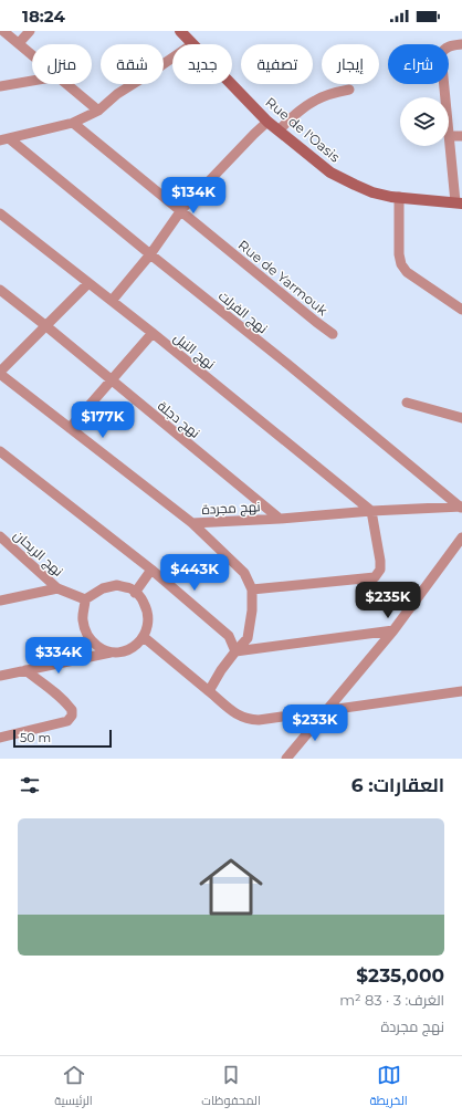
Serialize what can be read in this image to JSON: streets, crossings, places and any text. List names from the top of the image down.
{
  "streets": {
    "street": [
      "Rue de l'Oasis",
      "Rue de Yarmouk",
      "نهج الفرلت",
      "نهج النيل",
      "نهج دجلة",
      "نهج مجردة",
      "نهج الريحان"
    ]
  },
  "crossings": [
    ["نهج الفرلت", "نهج مجردة"],
    ["نهج النيل", "نهج مجردة"],
    ["نهج دجلة", "نهج مجردة"]
  ],
  "scale_bar": "50 m",
  "page": {
    "status": "18:24",
    "chip": [
      "شراء",
      "إيجار",
      "تصفية",
      "جديد",
      "شقة",
      "منزل"
    ],
    "price": [
      "$134K",
      "$177K",
      "$443K",
      "$235K",
      "$334K",
      "$233K"
    ],
    "scale": "50 m",
    "heading": "العقارات: 6",
    "list": [
      {
        "name": "$235,000",
        "note": "الغرف: 3 · 83 m² · نهج مجردة"
      }
    ],
    "tabs": ["الخريطة", "المحفوظات", "الرئيسية"]
  }
}
